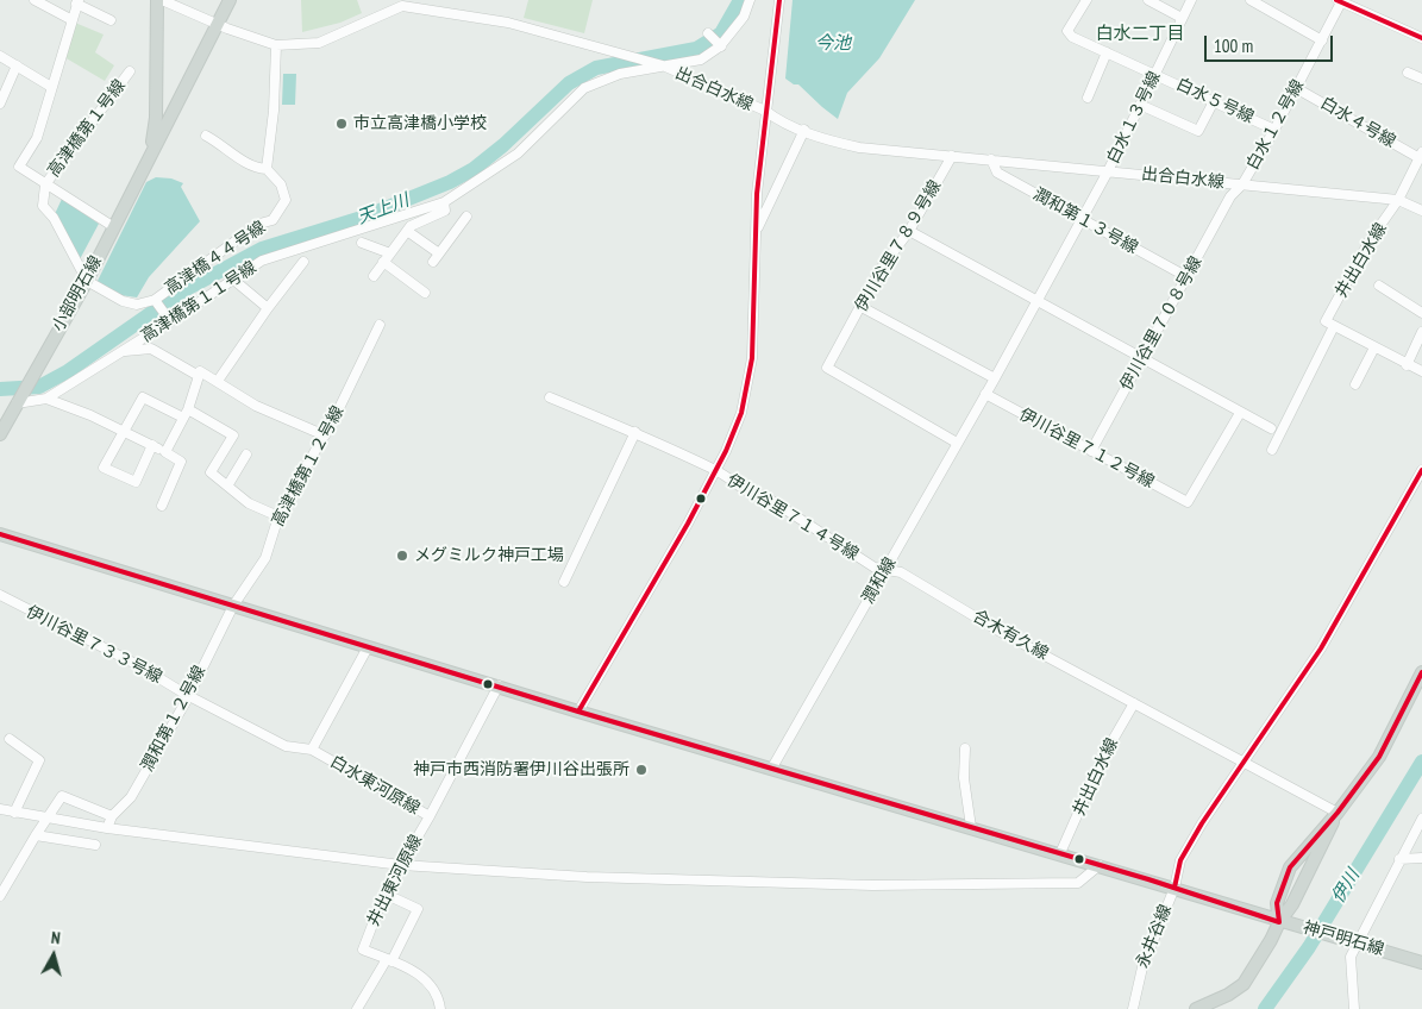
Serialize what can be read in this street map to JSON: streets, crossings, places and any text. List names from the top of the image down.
{
  "streets": {
    "main road": ["小部明石線", "神戸明石線"],
    "street": [
      "出合白水線",
      "白水５号線",
      "白水１３号線",
      "白水４号線",
      "白水１２号線",
      "高津橋第１号線",
      "潤和第１３号線",
      "伊川谷里７８９号線",
      "高津橋４４号線",
      "井出白水線",
      "高津橋第１１号線",
      "伊川谷里７０８号線",
      "伊川谷里７１２号線",
      "高津橋第１２号線",
      "伊川谷里７１４号線",
      "潤和線",
      "合木有久線",
      "伊川谷里７３３号線",
      "潤和第１２号線",
      "白水東河原線",
      "井出東河原線",
      "永井谷線"
    ]
  },
  "crossings": [
    ["出合白水線", "白水１３号線"],
    ["出合白水線", "白水１２号線"],
    ["出合白水線", "潤和第１３号線"],
    ["出合白水線", "伊川谷里７８９号線"],
    ["出合白水線", "井出白水線"],
    ["出合白水線", "小部明石線"],
    ["出合白水線", "高津橋第１１号線"],
    ["白水５号線", "白水１３号線"],
    ["白水５号線", "白水１２号線"],
    ["白水１３号線", "潤和第１３号線"],
    ["白水１３号線", "潤和線"],
    ["白水４号線", "白水１２号線"],
    ["白水４号線", "井出白水線"],
    ["白水１２号線", "伊川谷里７０８号線"],
    ["高津橋第１号線", "高津橋４４号線"],
    ["高津橋第１号線", "小部明石線"],
    ["潤和第１３号線", "伊川谷里７０８号線"],
    ["伊川谷里７８９号線", "潤和線"],
    ["高津橋４４号線", "小部明石線"],
    ["井出白水線", "合木有久線"],
    ["井出白水線", "神戸明石線"],
    ["小部明石線", "高津橋第１１号線"],
    ["伊川谷里７０８号線", "伊川谷里７１２号線"],
    ["伊川谷里７１２号線", "潤和線"],
    ["高津橋第１２号線", "潤和第１２号線"],
    ["高津橋第１２号線", "神戸明石線"],
    ["伊川谷里７１４号線", "潤和線"],
    ["伊川谷里７１４号線", "合木有久線"],
    ["潤和線", "合木有久線"],
    ["潤和線", "神戸明石線"],
    ["合木有久線", "永井谷線"],
    ["伊川谷里７３３号線", "潤和第１２号線"],
    ["伊川谷里７３３号線", "白水東河原線"],
    ["潤和第１２号線", "白水東河原線"],
    ["潤和第１２号線", "神戸明石線"],
    ["白水東河原線", "井出東河原線"],
    ["白水東河原線", "神戸明石線"],
    ["永井谷線", "神戸明石線"]
  ],
  "districts": ["白水二丁目"],
  "water": ["今池", "天上川", "伊川"],
  "places": ["市立高津橋小学校", "メグミルク神戸工場", "神戸市西消防署伊川谷出張所"],
  "scale_bar": "100 m",
  "north": "top"
}
